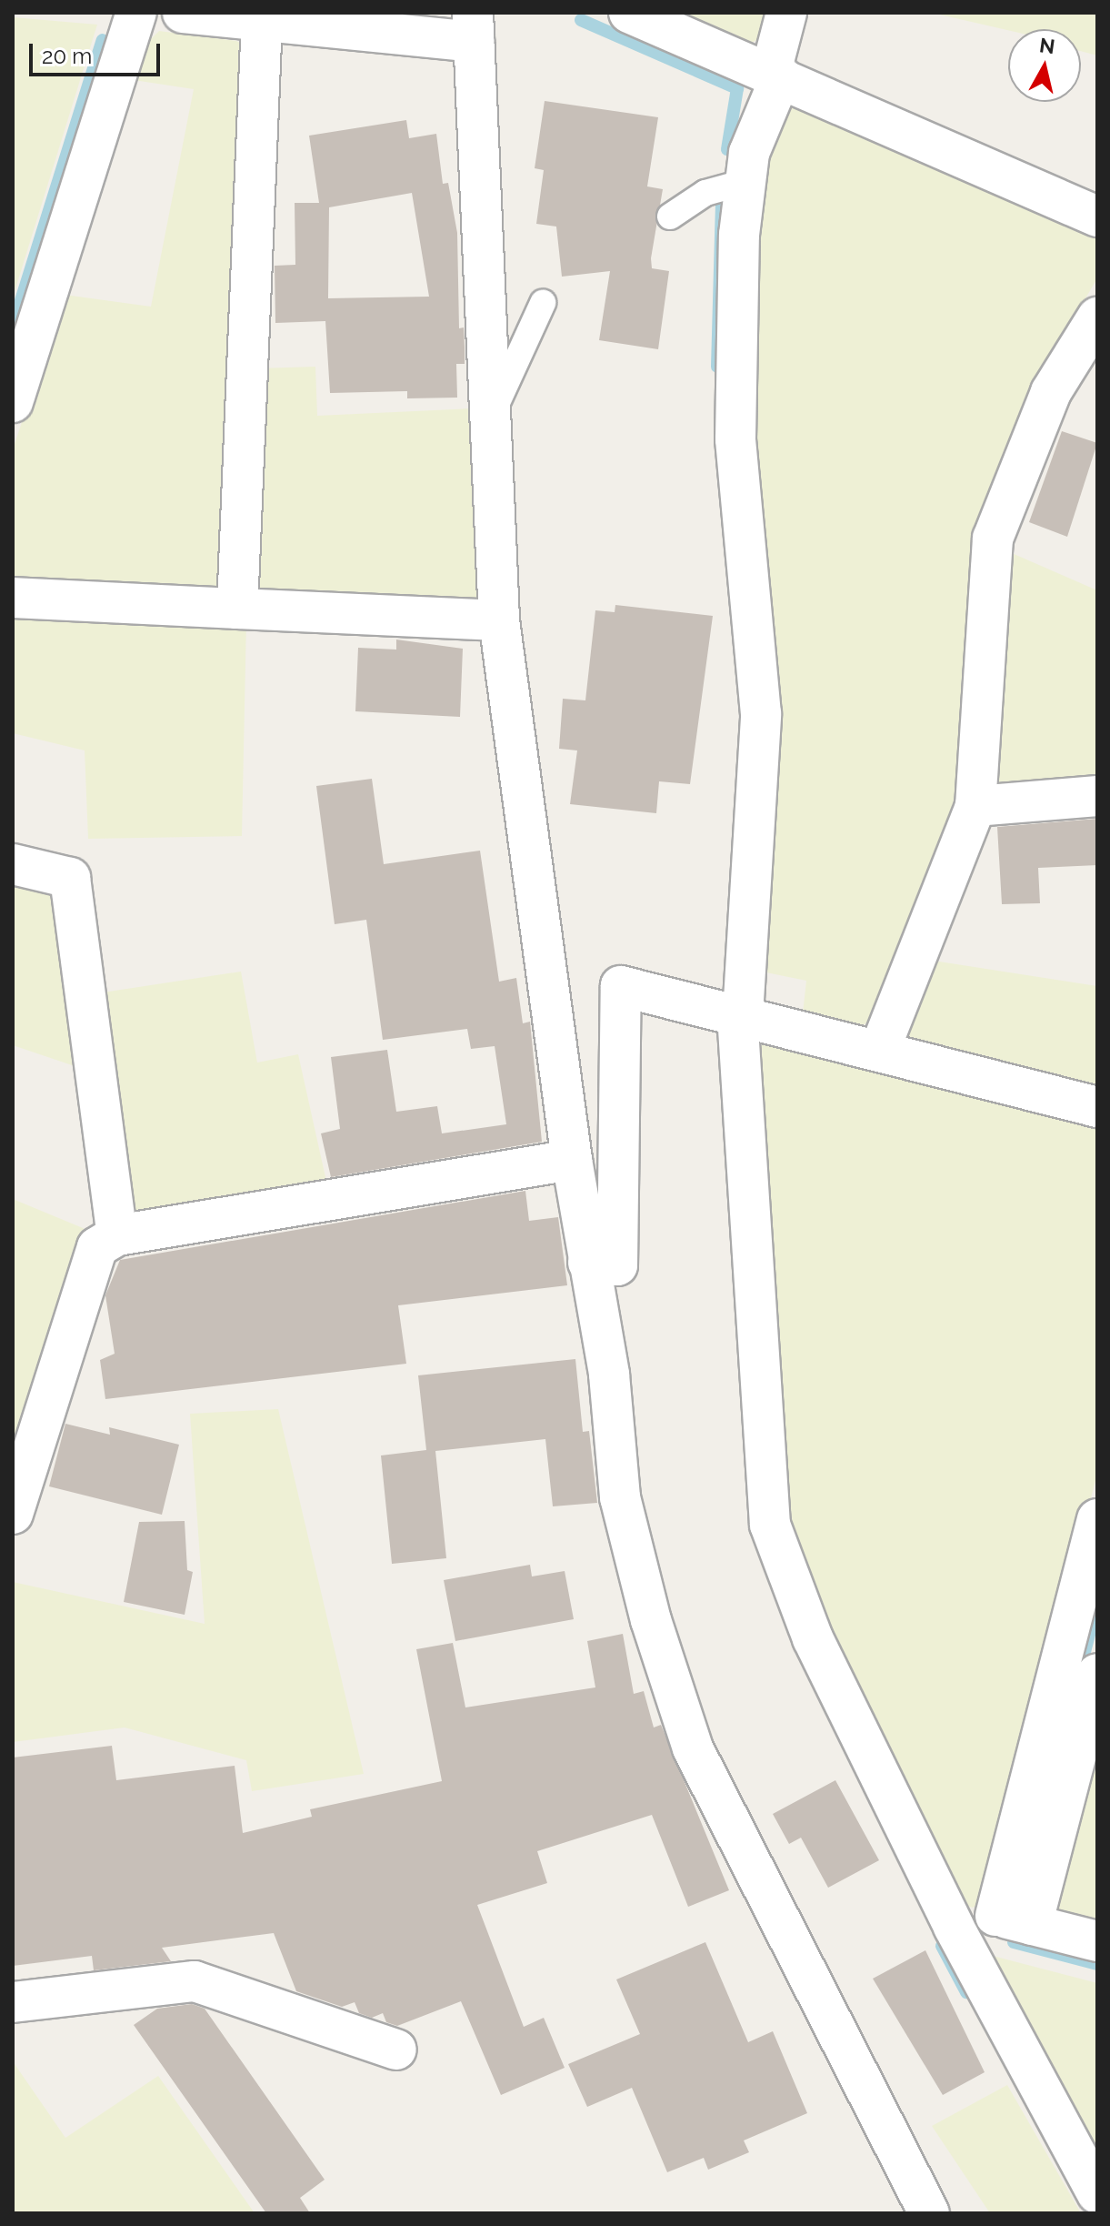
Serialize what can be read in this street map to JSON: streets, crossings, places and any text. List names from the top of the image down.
{
  "scale_bar": "20 m",
  "north": "top"
}
